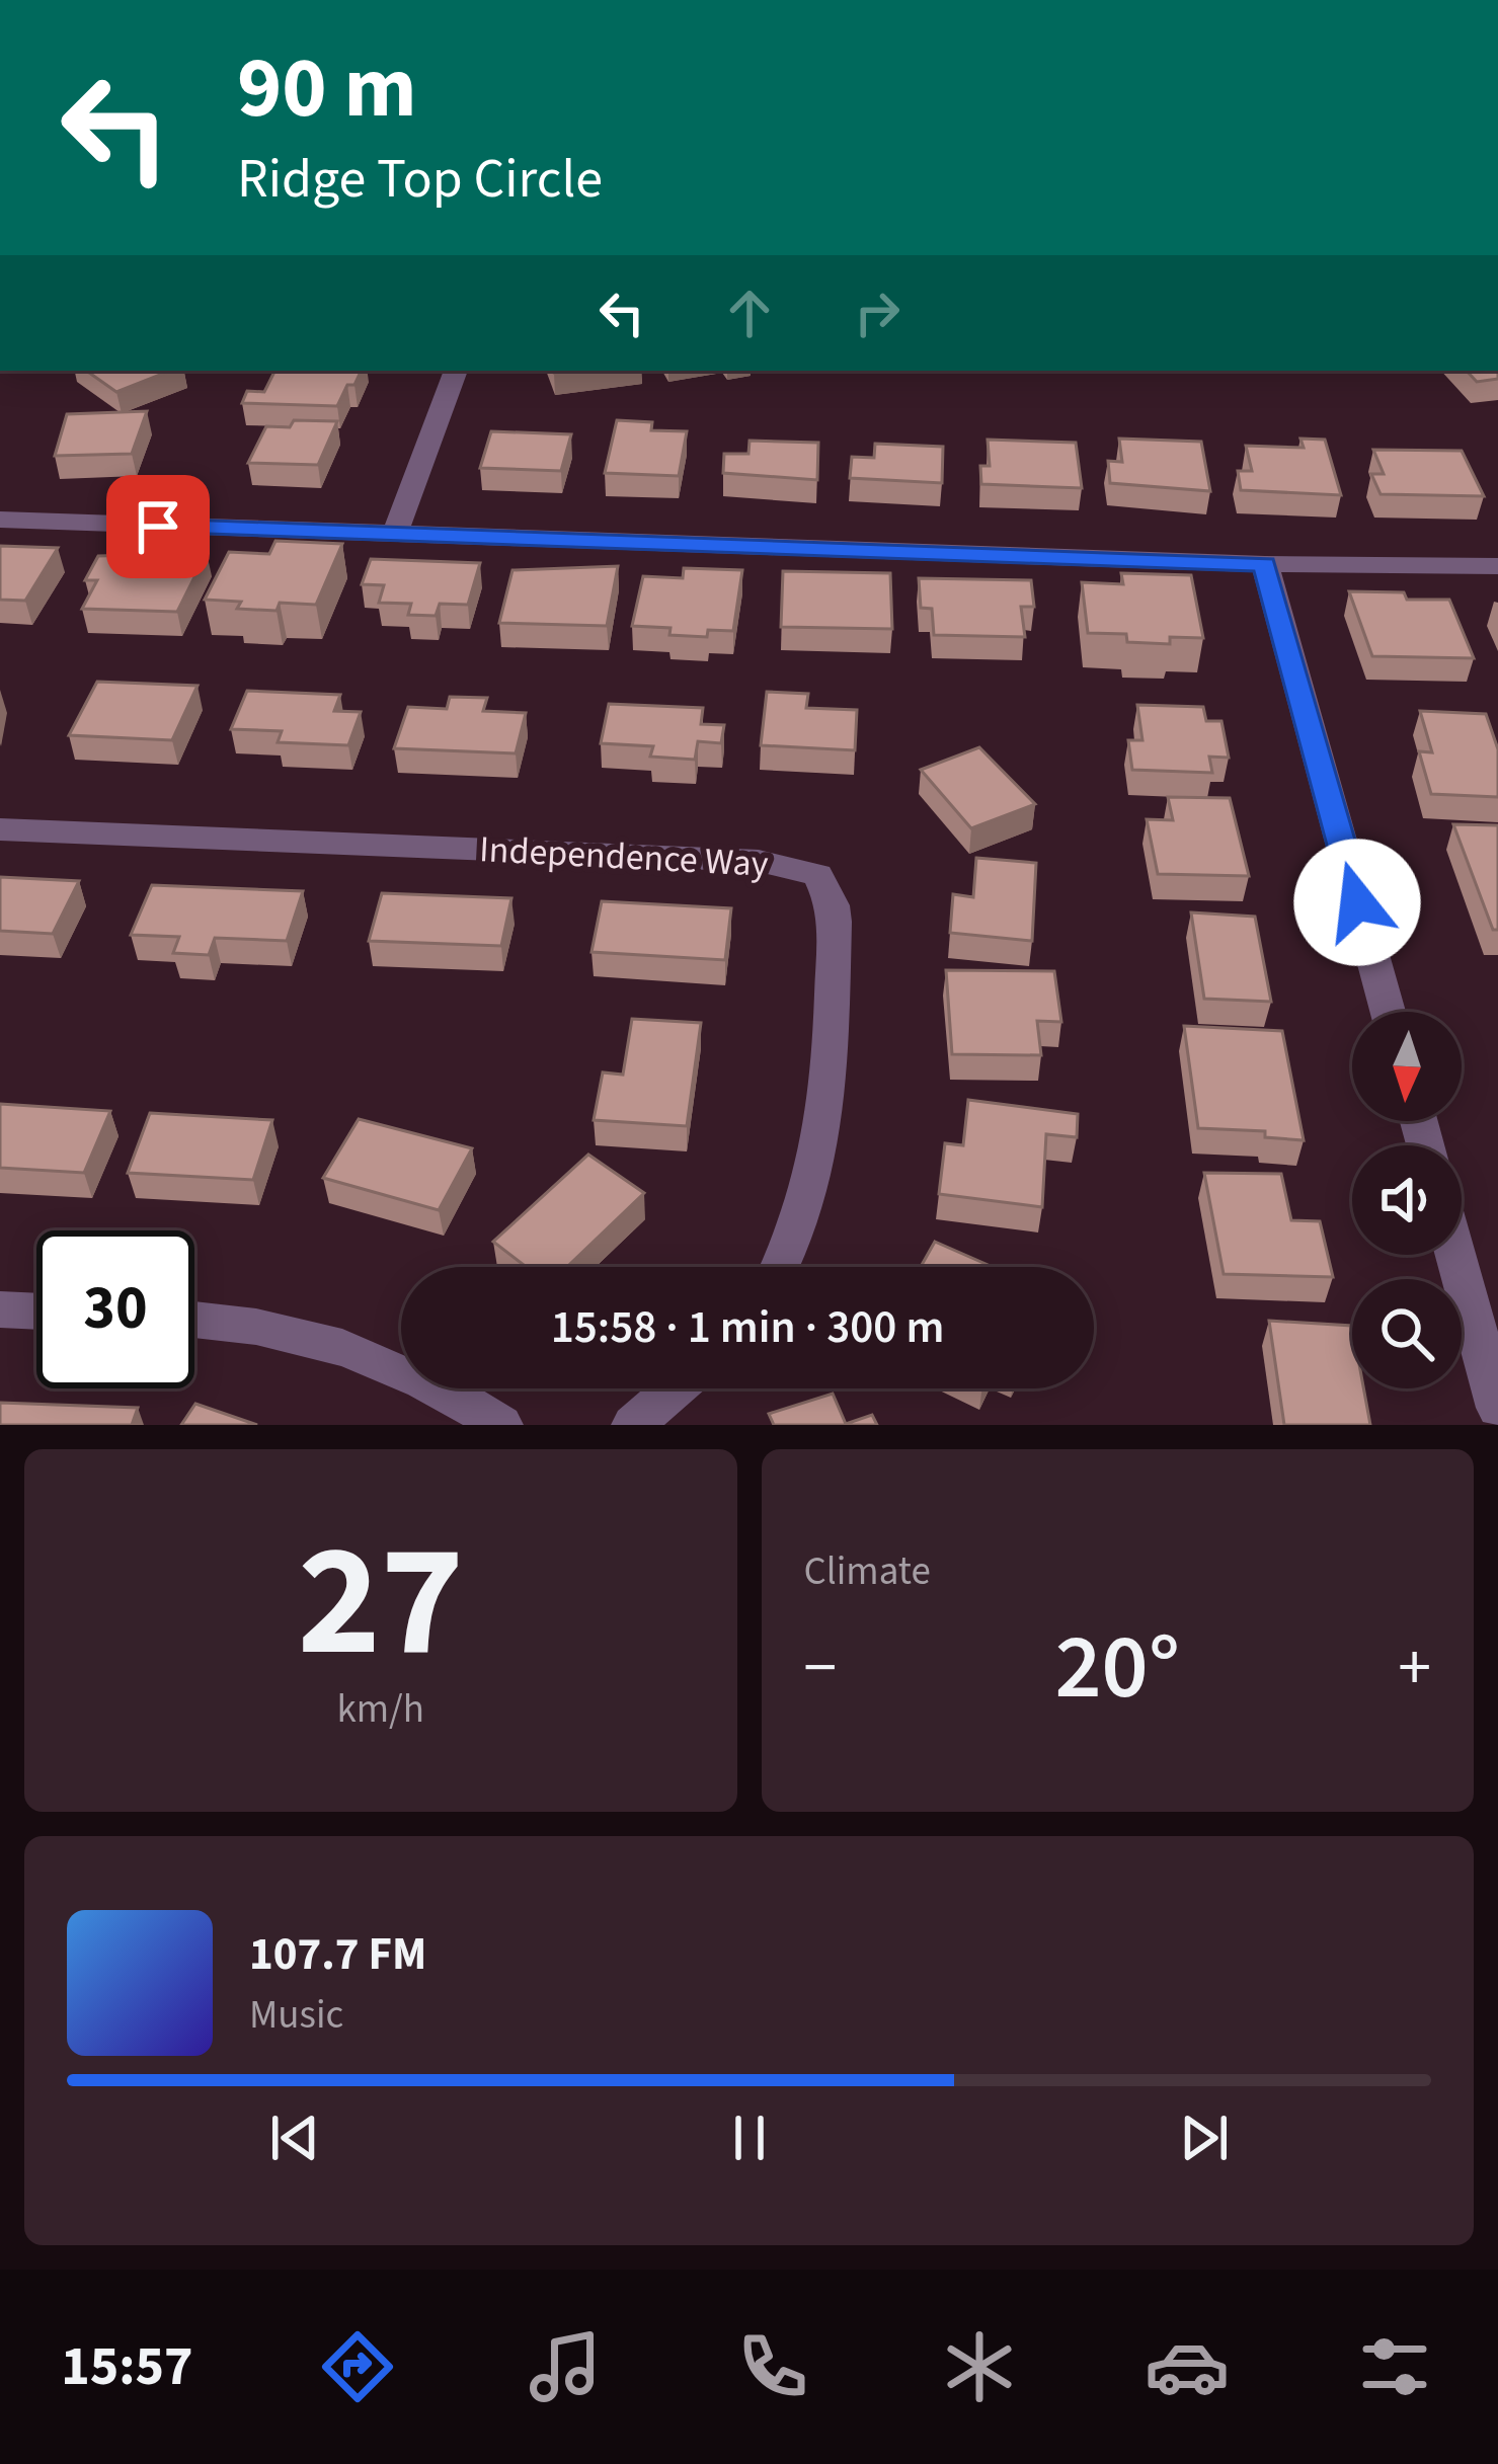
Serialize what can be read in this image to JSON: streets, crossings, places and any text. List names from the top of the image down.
{
  "streets": {
    "street": ["Independence Way"]
  },
  "north": "bottom",
  "page": {
    "turn": ["90 m", "Ridge Top Circle"],
    "limit": "30",
    "trip": "15:58 · 1 min · 300 m",
    "tile": [
      ["27", "km/h"],
      "Climate"
    ],
    "heat": ["−", "20°", "+"],
    "song": ["107.7 FM", "Music"],
    "tabs": "15:57"
  }
}
